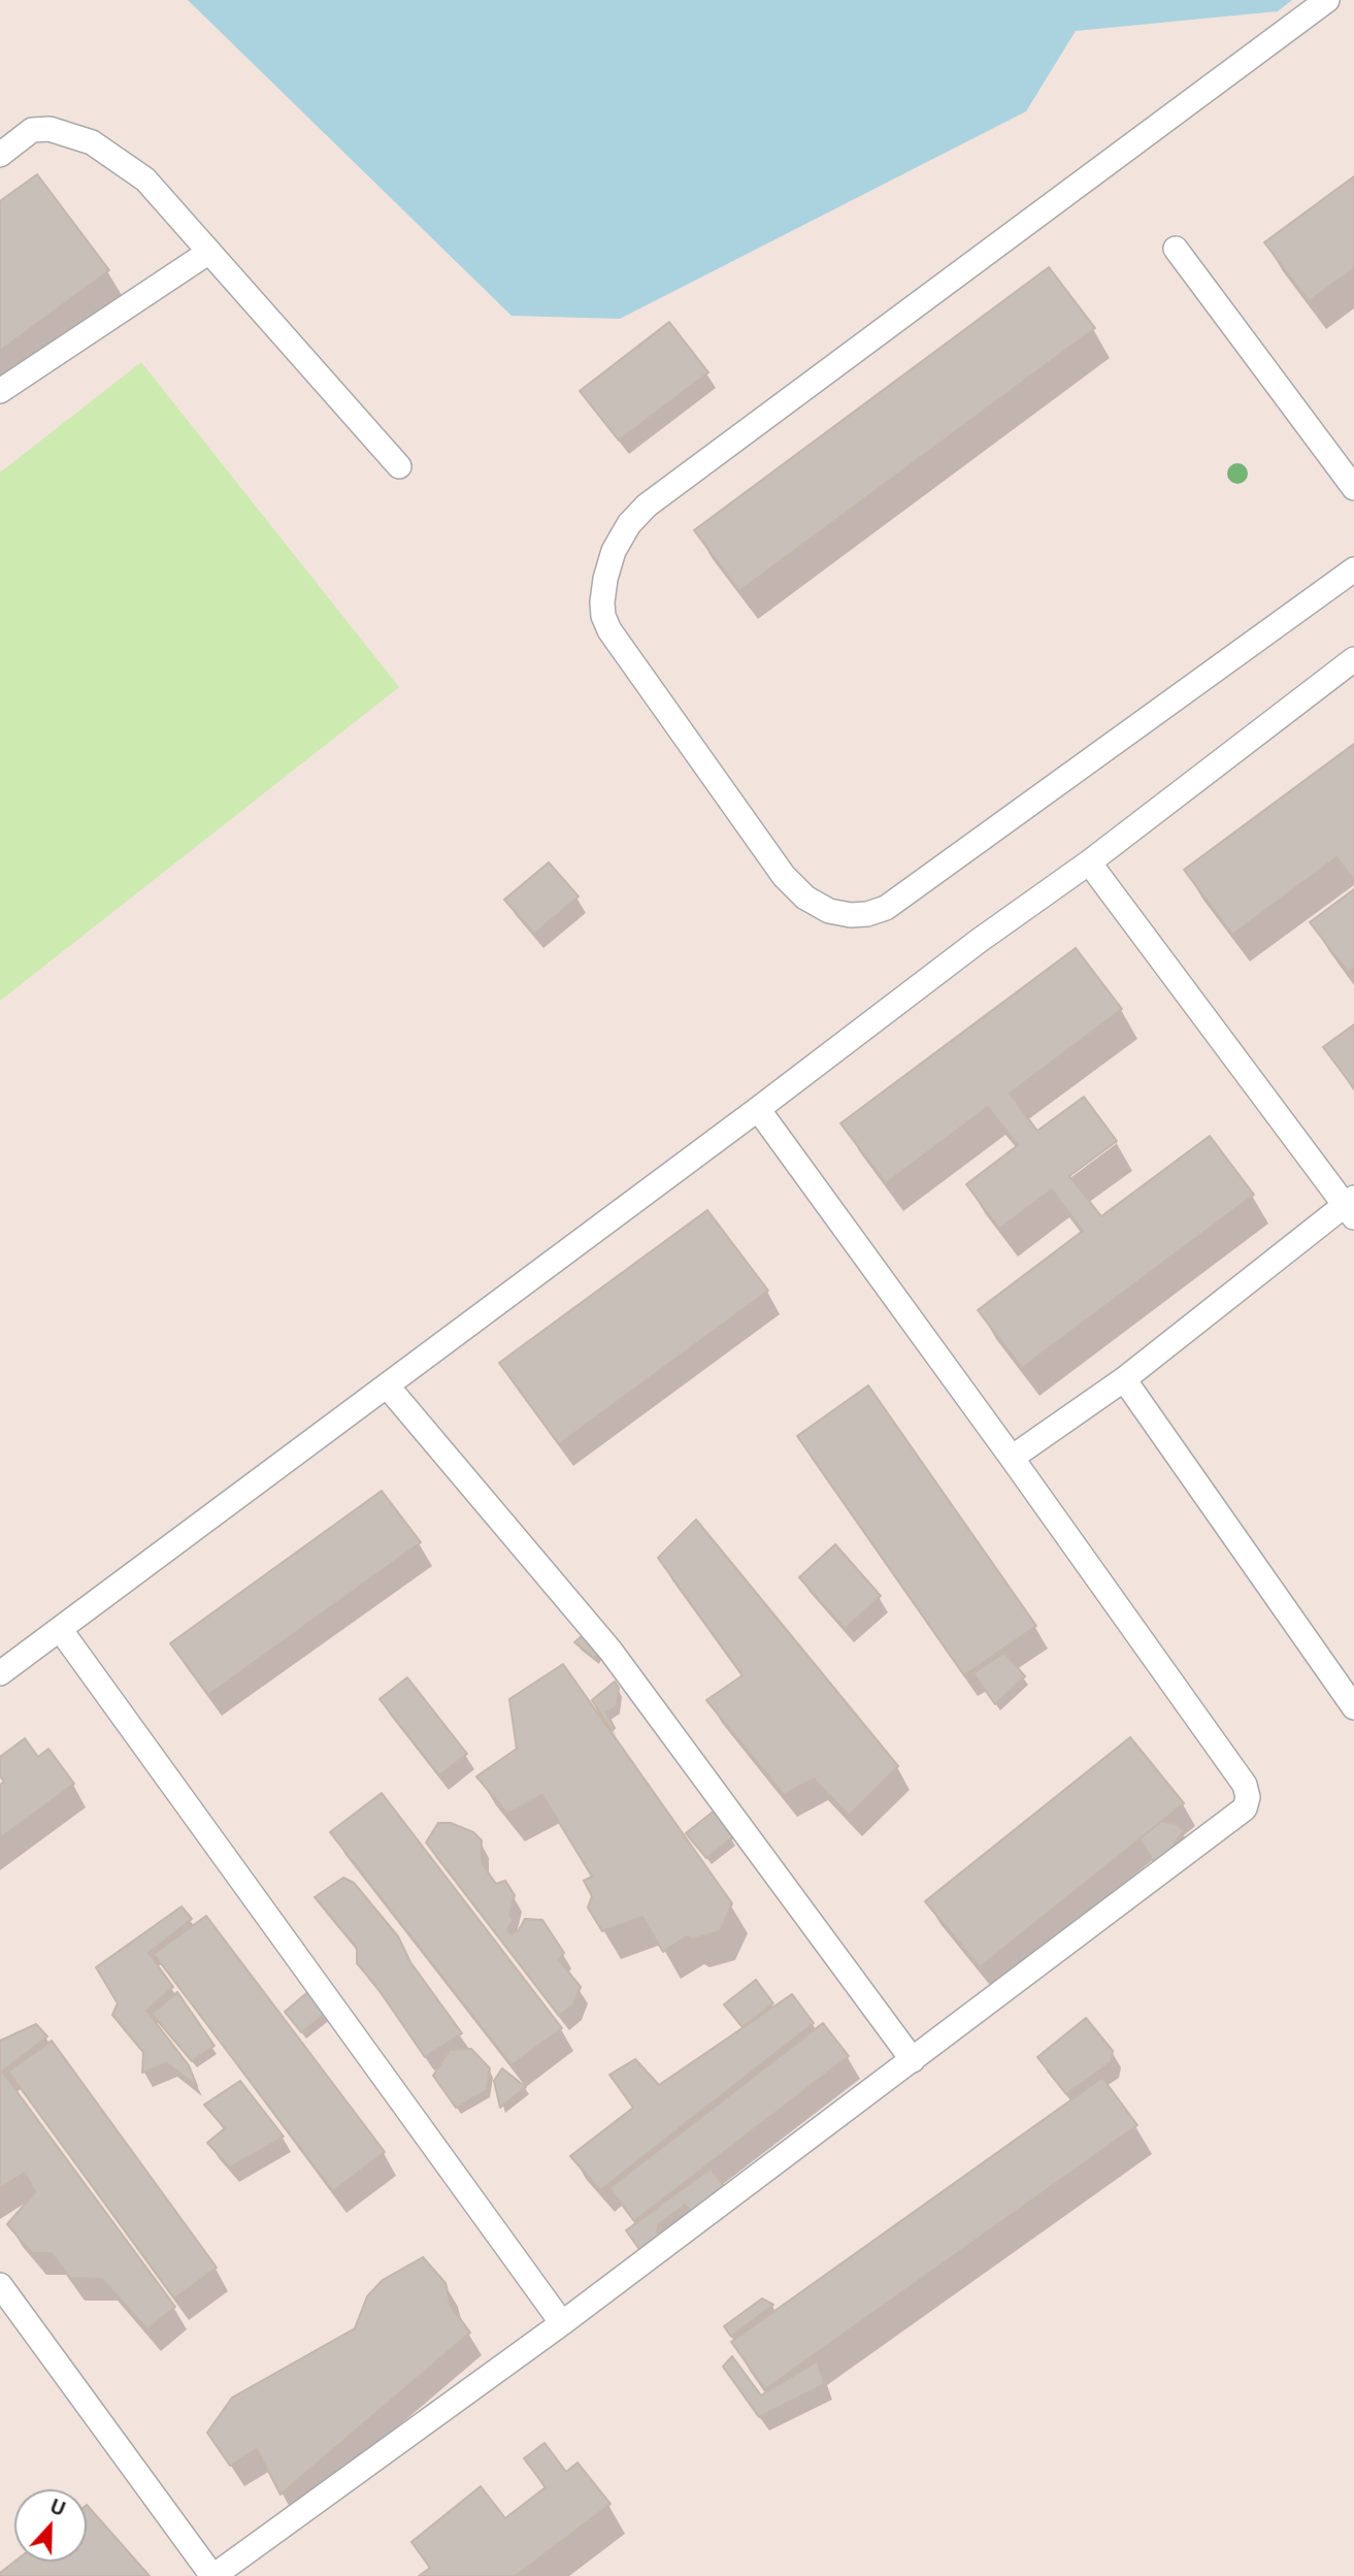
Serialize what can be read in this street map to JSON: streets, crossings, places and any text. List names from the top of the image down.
{
  "north": "top"
}
